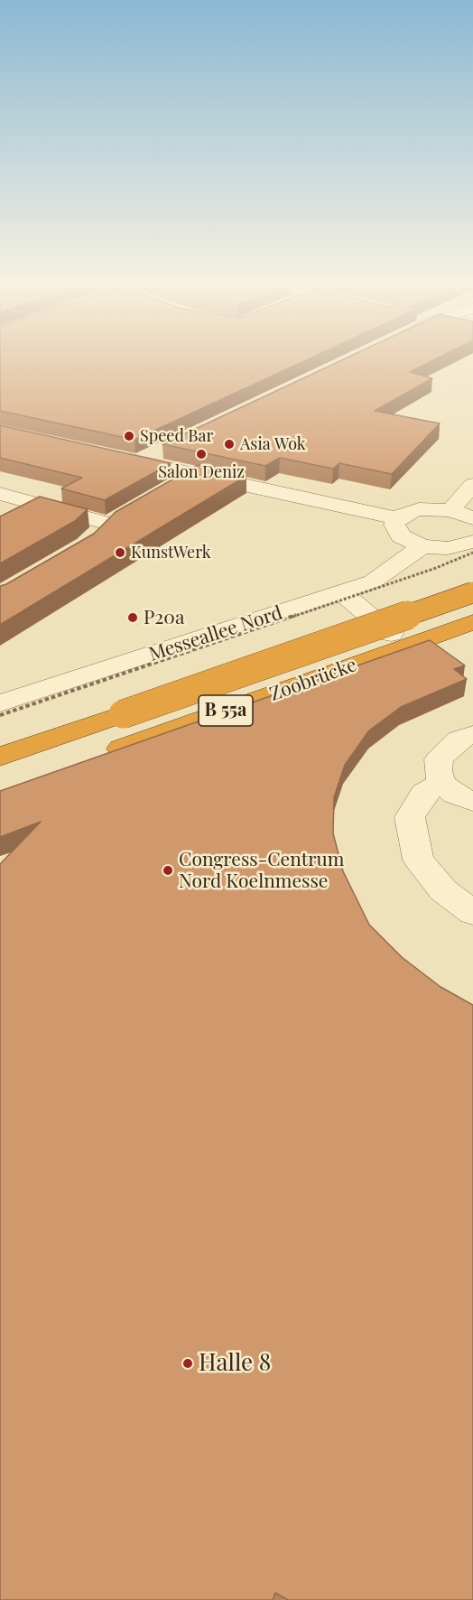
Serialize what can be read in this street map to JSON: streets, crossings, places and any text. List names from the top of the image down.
{
  "streets": {
    "highway": ["Zoobrücke", "B 55a"],
    "street": ["Messeallee Nord"]
  },
  "places": [
    "Speed Bar",
    "Asia Wok",
    "Salon Deniz",
    "KunstWerk",
    "P20a",
    "Congress-Centrum Nord Koelnmesse",
    "Halle 8"
  ]
}
